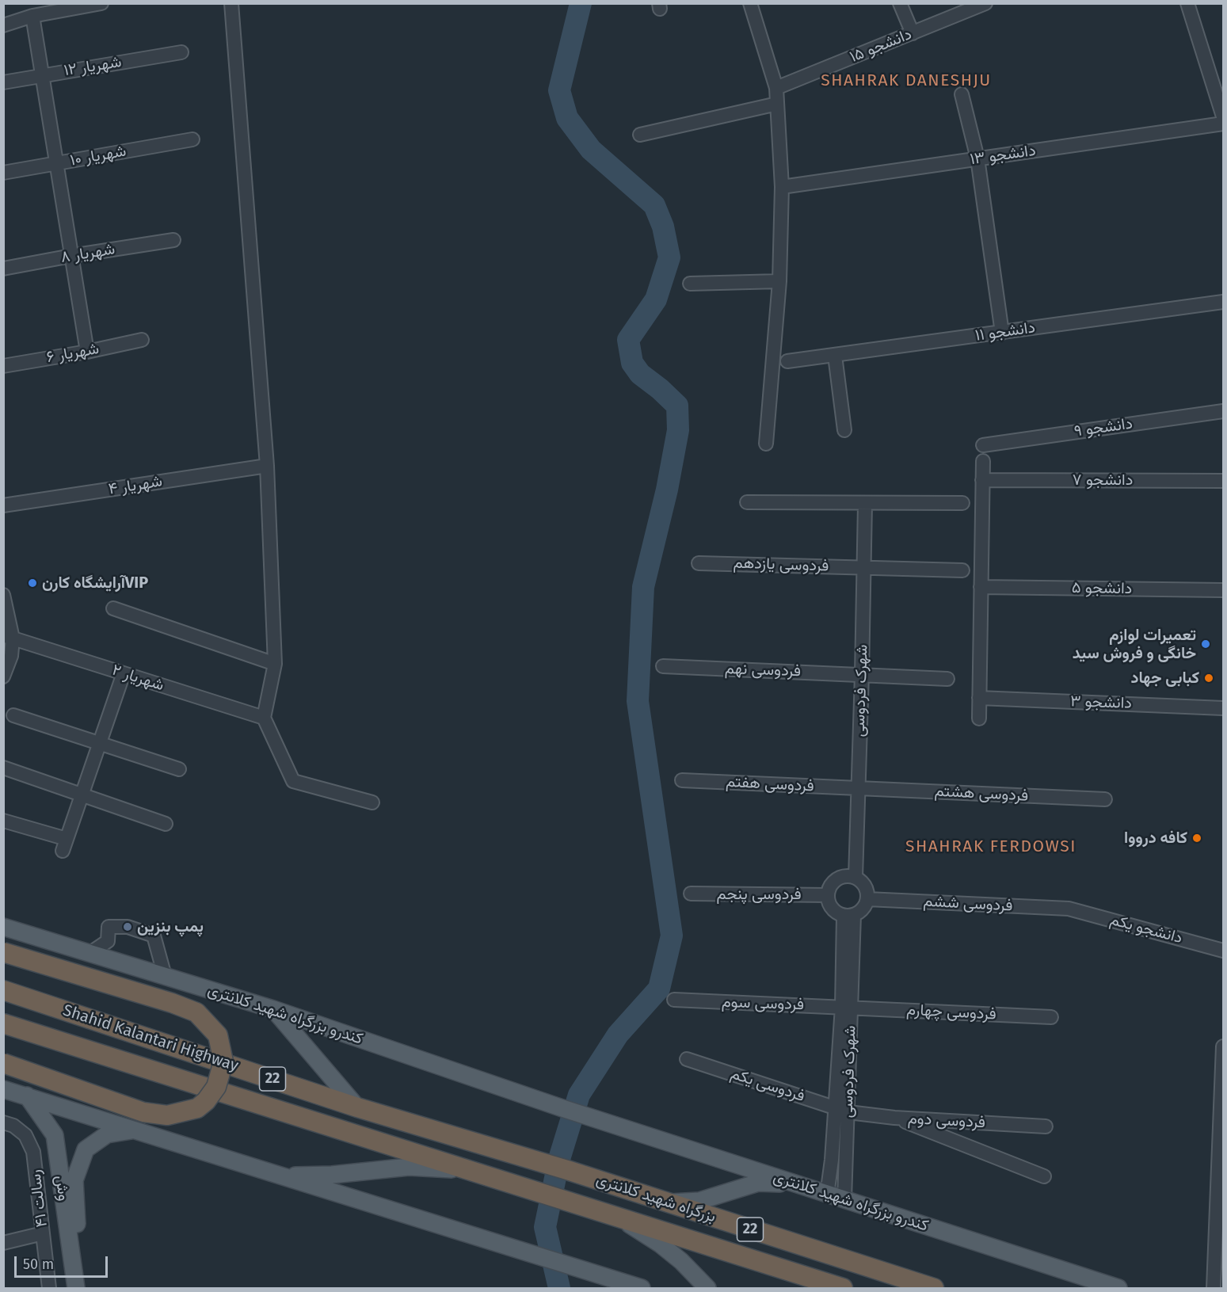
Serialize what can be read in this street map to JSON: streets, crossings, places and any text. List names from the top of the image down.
{
  "streets": {
    "highway": ["Shahid Kalantari Highway", "22", "بزرگراه شهید کلانتری"],
    "main road": ["کندرو بزرگراه شهید کلانتری", "وش"],
    "street": [
      "دانشجو ۱۵",
      "شهریار ۱۲",
      "دانشجو ۱۳",
      "شهریار ۱۰",
      "شهریار ۸",
      "دانشجو ۱۱",
      "شهریار ۶",
      "دانشجو ۹",
      "دانشجو ۷",
      "شهریار ۴",
      "فردوسی یازدهم",
      "دانشجو ۵",
      "فردوسی نهم",
      "۲ شهریار",
      "شهرک فردوسی",
      "دانشجو ۳",
      "فردوسی هفتم",
      "فردوسی هشتم",
      "فردوسی پنجم",
      "فردوسی ششم",
      "دانشجو یکم",
      "فردوسی سوم",
      "فردوسی چهارم",
      "فردوسی یکم",
      "فردوسی دوم",
      "۴۱ رسالت"
    ]
  },
  "crossings": [
    ["فردوسی یازدهم", "شهرک فردوسی"],
    ["فردوسی نهم", "شهرک فردوسی"],
    ["شهرک فردوسی", "فردوسی هفتم"],
    ["شهرک فردوسی", "فردوسی هشتم"],
    ["شهرک فردوسی", "فردوسی پنجم"],
    ["شهرک فردوسی", "فردوسی ششم"],
    ["شهرک فردوسی", "فردوسی سوم"],
    ["شهرک فردوسی", "فردوسی چهارم"],
    ["شهرک فردوسی", "کندرو بزرگراه شهید کلانتری"],
    ["شهرک فردوسی", "فردوسی یکم"],
    ["شهرک فردوسی", "فردوسی دوم"],
    ["فردوسی هفتم", "فردوسی هشتم"],
    ["فردوسی پنجم", "فردوسی ششم"],
    ["فردوسی ششم", "دانشجو یکم"],
    ["فردوسی سوم", "فردوسی چهارم"],
    ["Shahid Kalantari Highway", "بزرگراه شهید کلانتری"],
    ["فردوسی یکم", "فردوسی دوم"]
  ],
  "districts": ["SHAHRAK DANESHJU", "SHAHRAK FERDOWSI"],
  "places": [
    "آرایشگاه کارنVIP",
    "تعمیرات لوازم خانگی و فروش سید",
    "کبابی جهاد",
    "کافه درووا",
    "پمپ بنزین"
  ],
  "scale_bar": "50 m"
}
